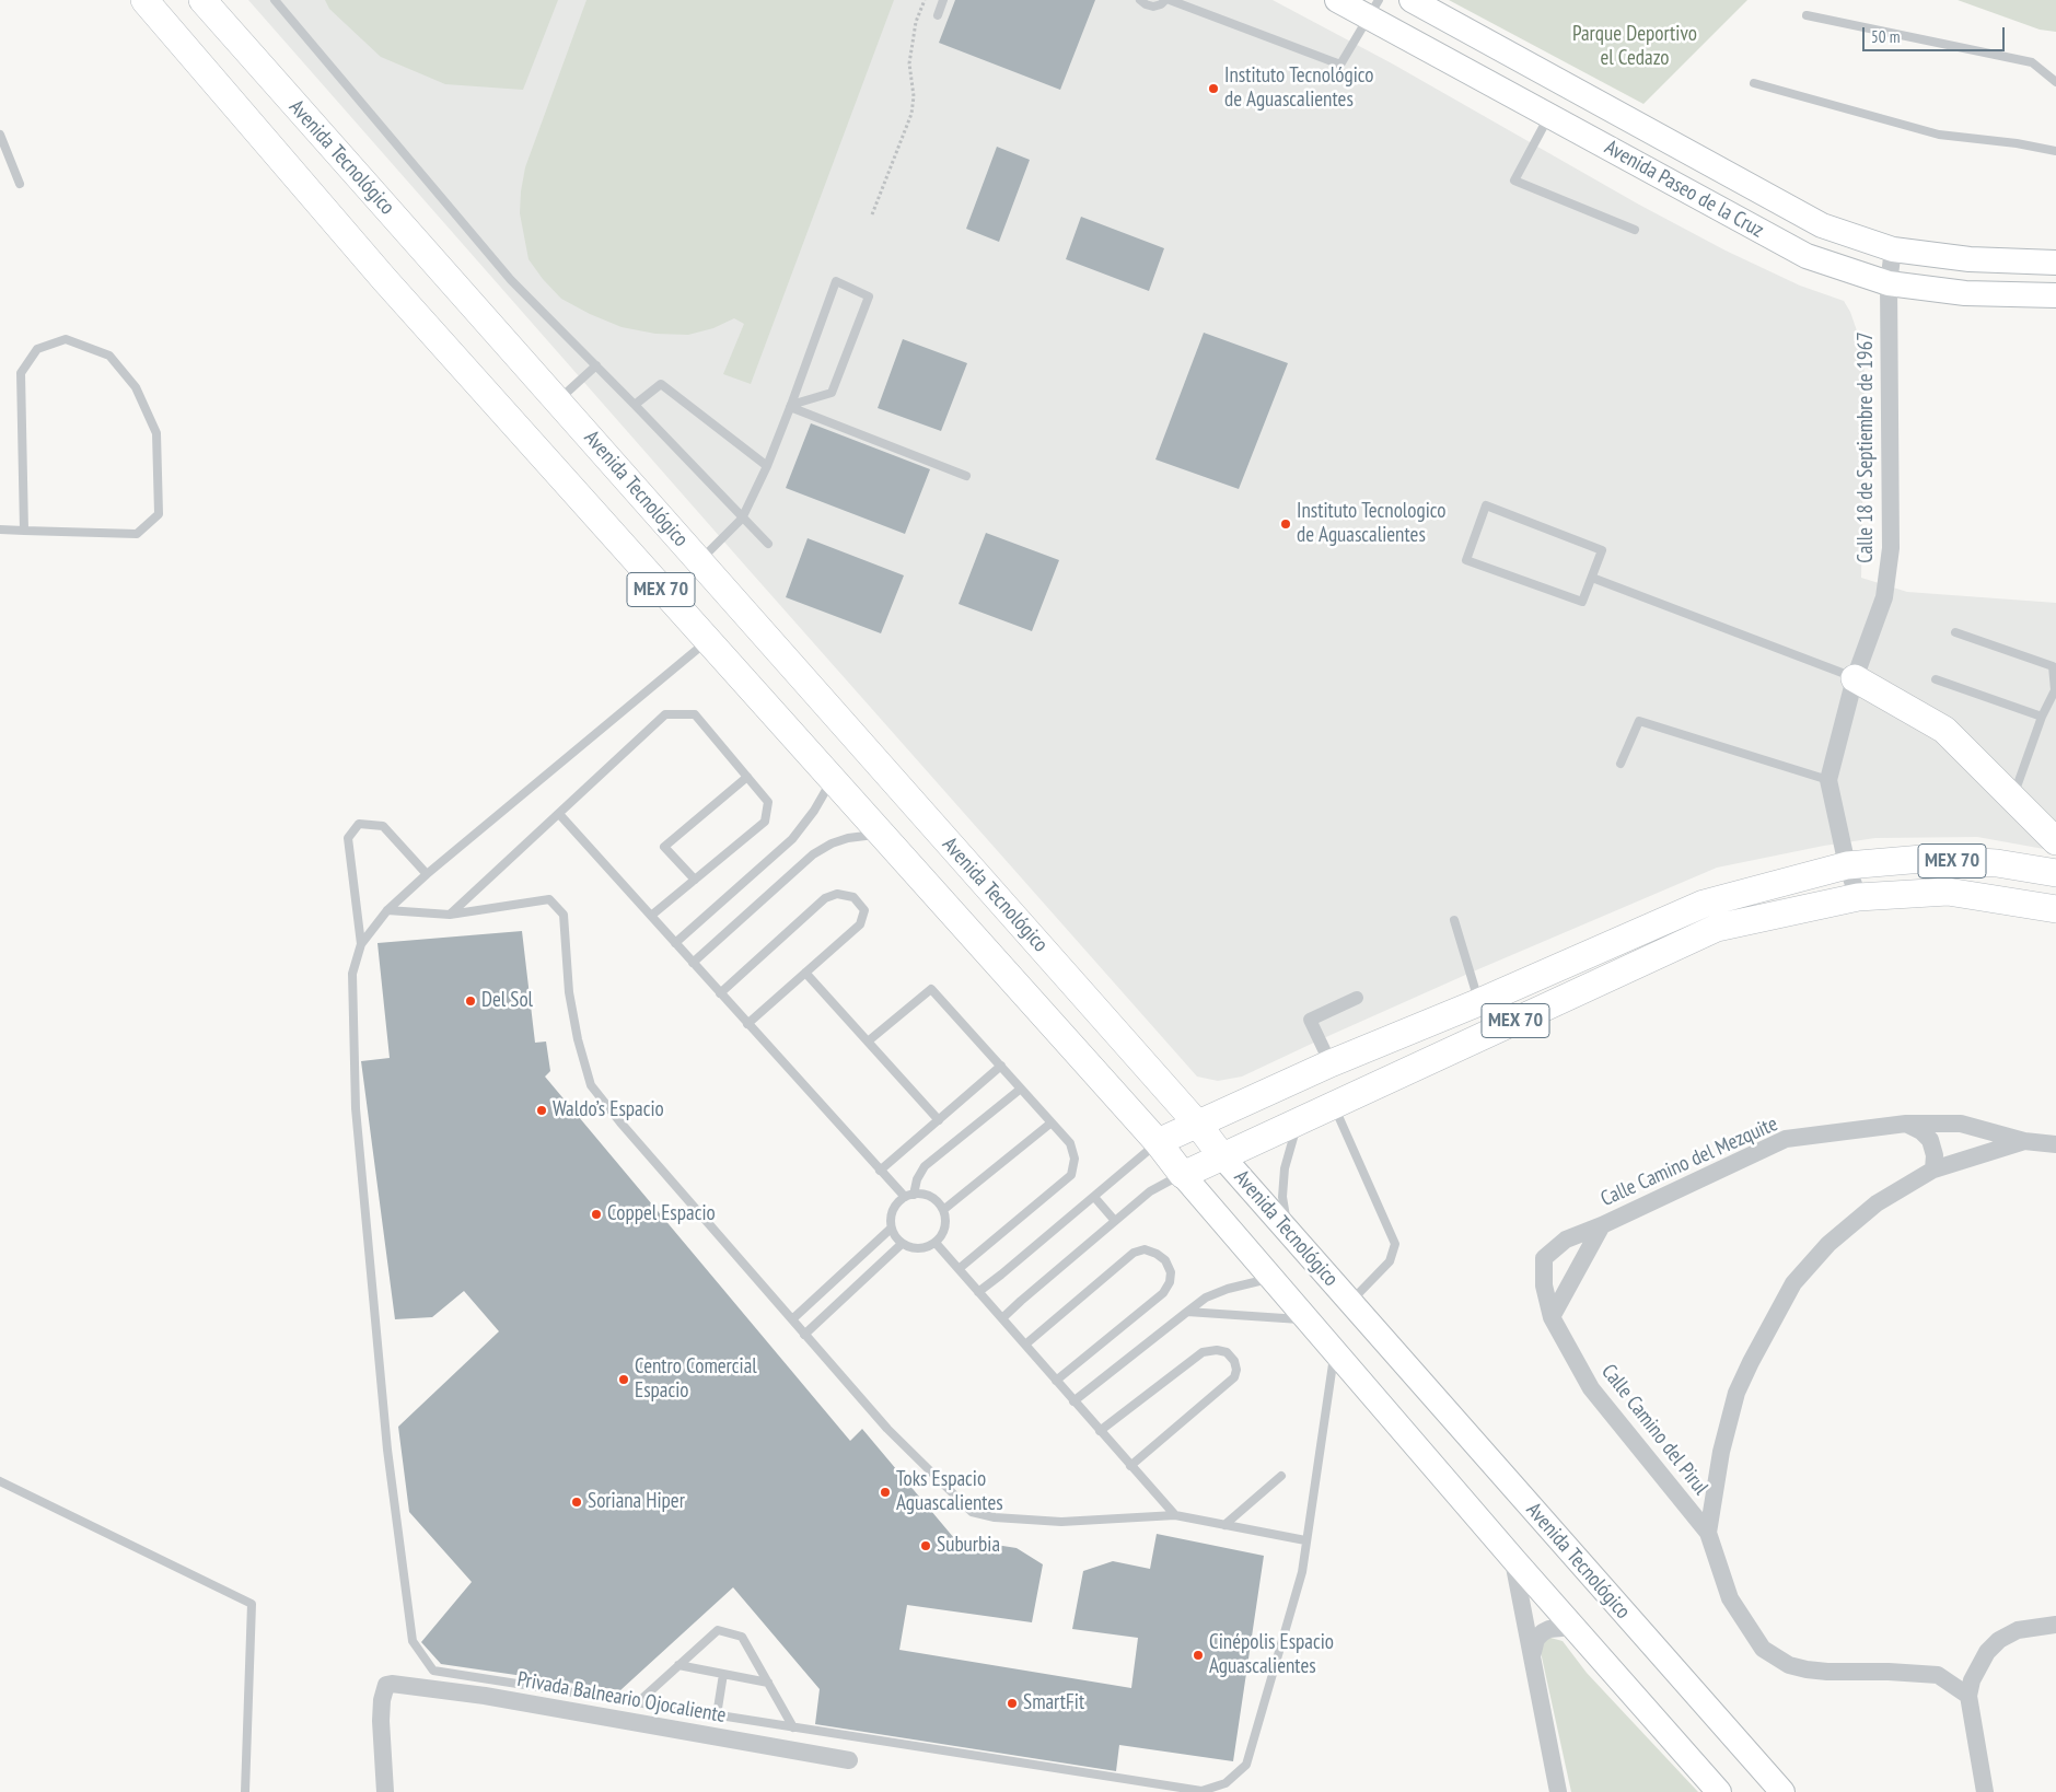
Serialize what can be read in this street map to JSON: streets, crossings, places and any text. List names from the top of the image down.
{
  "streets": {
    "main road": ["Avenida Tecnológico", "Avenida Paseo de la Cruz", "MEX 70"],
    "street": [
      "Calle 18 de Septiembre de 1967",
      "Calle Camino del Mezquite",
      "Calle Camino del Pirul",
      "Privada Balneario Ojocaliente"
    ]
  },
  "crossings": [
    ["Avenida Tecnológico", "MEX 70"],
    ["Avenida Paseo de la Cruz", "Calle 18 de Septiembre de 1967"],
    ["Calle 18 de Septiembre de 1967", "MEX 70"],
    ["Calle Camino del Mezquite", "Calle Camino del Pirul"]
  ],
  "parks": ["Parque Deportivo el Cedazo"],
  "places": [
    "Instituto Tecnológico de Aguascalientes",
    "Instituto Tecnologico de Aguascalientes",
    "Del Sol",
    "Waldo’s Espacio",
    "Coppel Espacio",
    "Centro Comercial Espacio",
    "Toks Espacio Aguascalientes",
    "Soriana Hiper",
    "Suburbia",
    "Cinépolis Espacio Aguascalientes",
    "SmartFit"
  ],
  "scale_bar": "50 m"
}
